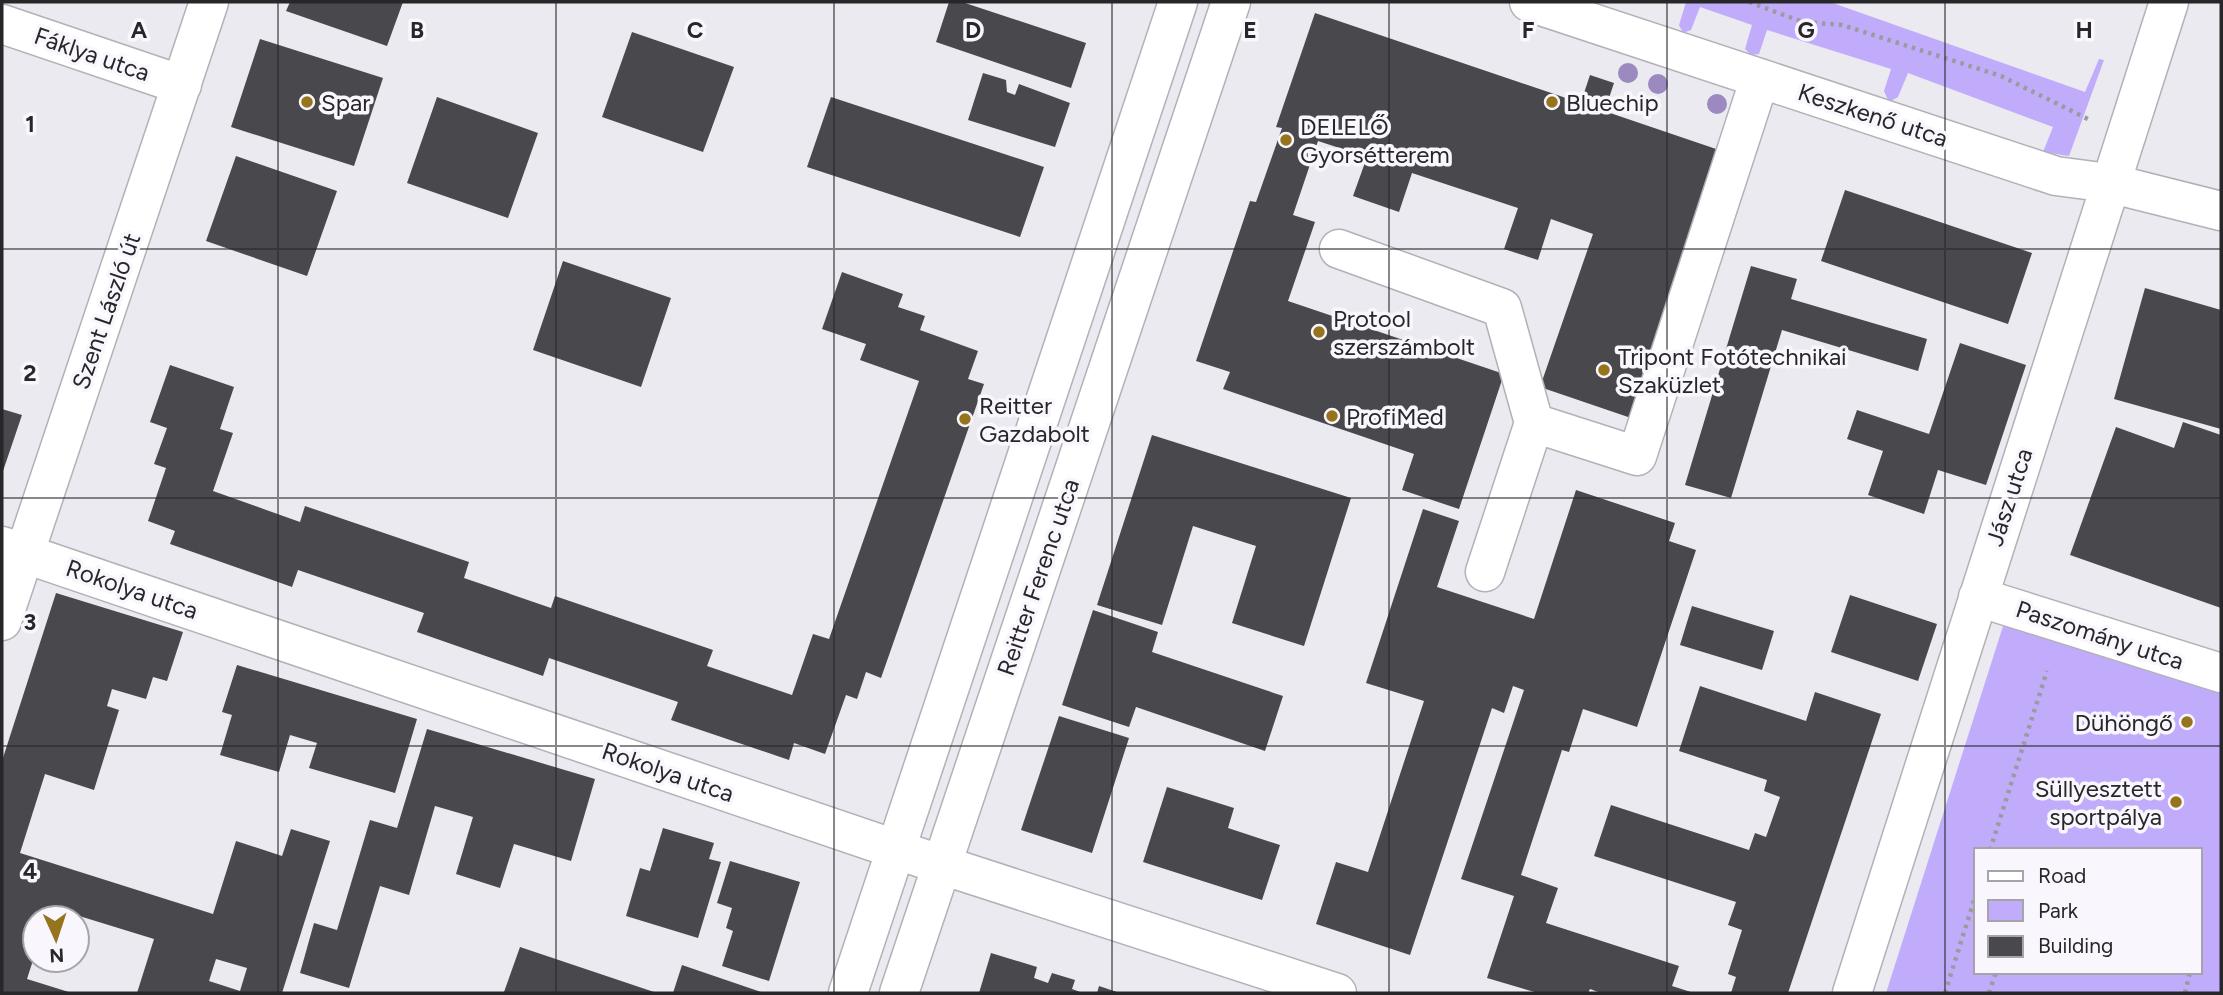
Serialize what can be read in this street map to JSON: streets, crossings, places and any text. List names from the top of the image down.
{
  "streets": {
    "street": [
      "Fáklya utca",
      "Keszkenő utca",
      "Szent László út",
      "Jász utca",
      "Reitter Ferenc utca",
      "Rokolya utca",
      "Paszomány utca"
    ]
  },
  "crossings": [
    ["Fáklya utca", "Szent László út"],
    ["Keszkenő utca", "Jász utca"],
    ["Szent László út", "Rokolya utca"],
    ["Jász utca", "Paszomány utca"],
    ["Reitter Ferenc utca", "Rokolya utca"]
  ],
  "places": [
    "Spar",
    "Bluechip",
    "DELELŐ Gyorsétterem",
    "Protool szerszámbolt",
    "Tripont Fotótechnikai Szaküzlet",
    "ProfiMed",
    "Reitter Gazdabolt",
    "Dühöngő",
    "Süllyesztett sportpálya"
  ],
  "legend": ["Road", "Park", "Building"],
  "north": "bottom",
  "grid": {
    "columns": [
      "A",
      "B",
      "C",
      "D",
      "E",
      "F",
      "G",
      "H"
    ],
    "rows": [
      "1",
      "2",
      "3",
      "4"
    ]
  }
}
